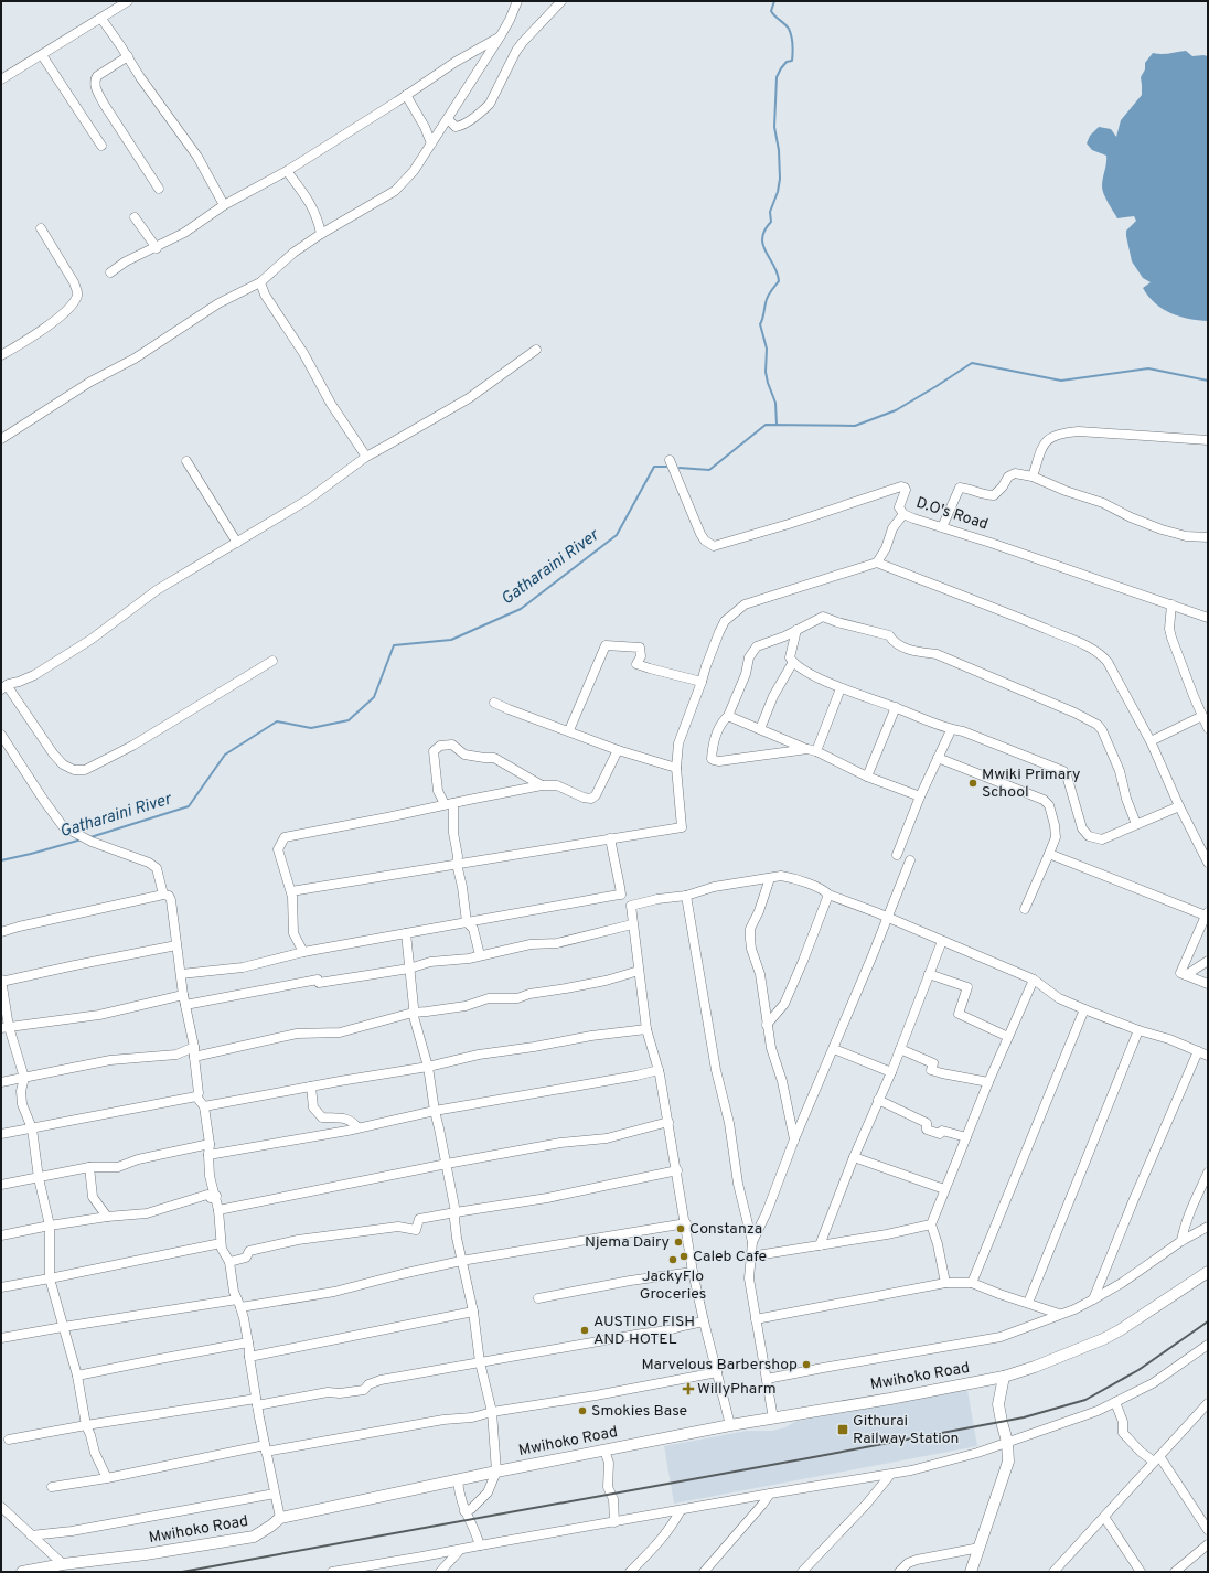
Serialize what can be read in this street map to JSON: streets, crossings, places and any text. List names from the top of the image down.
{
  "streets": {
    "street": ["D.O's Road", "Mwihoko Road"]
  },
  "water": ["Gatharaini River"],
  "places": {
    "other": [
      "Mwiki Primary School",
      "Constanza",
      "Njema Dairy",
      "Caleb Cafe",
      "JackyFlo Groceries",
      "AUSTINO FISH AND HOTEL",
      "Marvelous Barbershop",
      "Smokies Base"
    ],
    "health": ["WillyPharm"],
    "transit": ["Githurai Railway Station"]
  }
}
